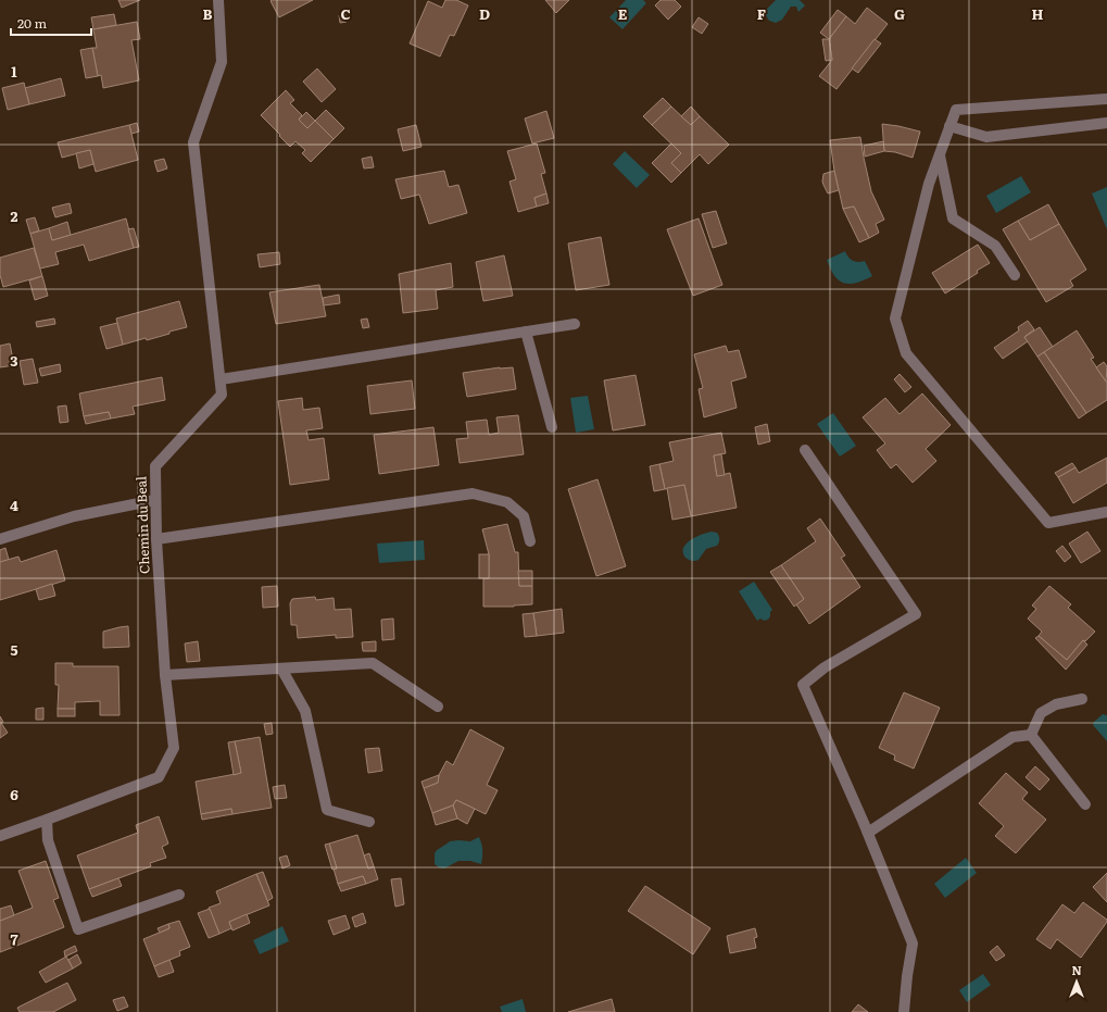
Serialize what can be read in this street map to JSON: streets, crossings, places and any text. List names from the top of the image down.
{
  "streets": {
    "street": ["Chemin du Beal"]
  },
  "scale_bar": "20 m",
  "north": "top",
  "grid": {
    "columns": [
      "B",
      "C",
      "D",
      "E",
      "F",
      "G",
      "H"
    ],
    "rows": [
      "1",
      "2",
      "3",
      "4",
      "5",
      "6",
      "7"
    ]
  }
}
